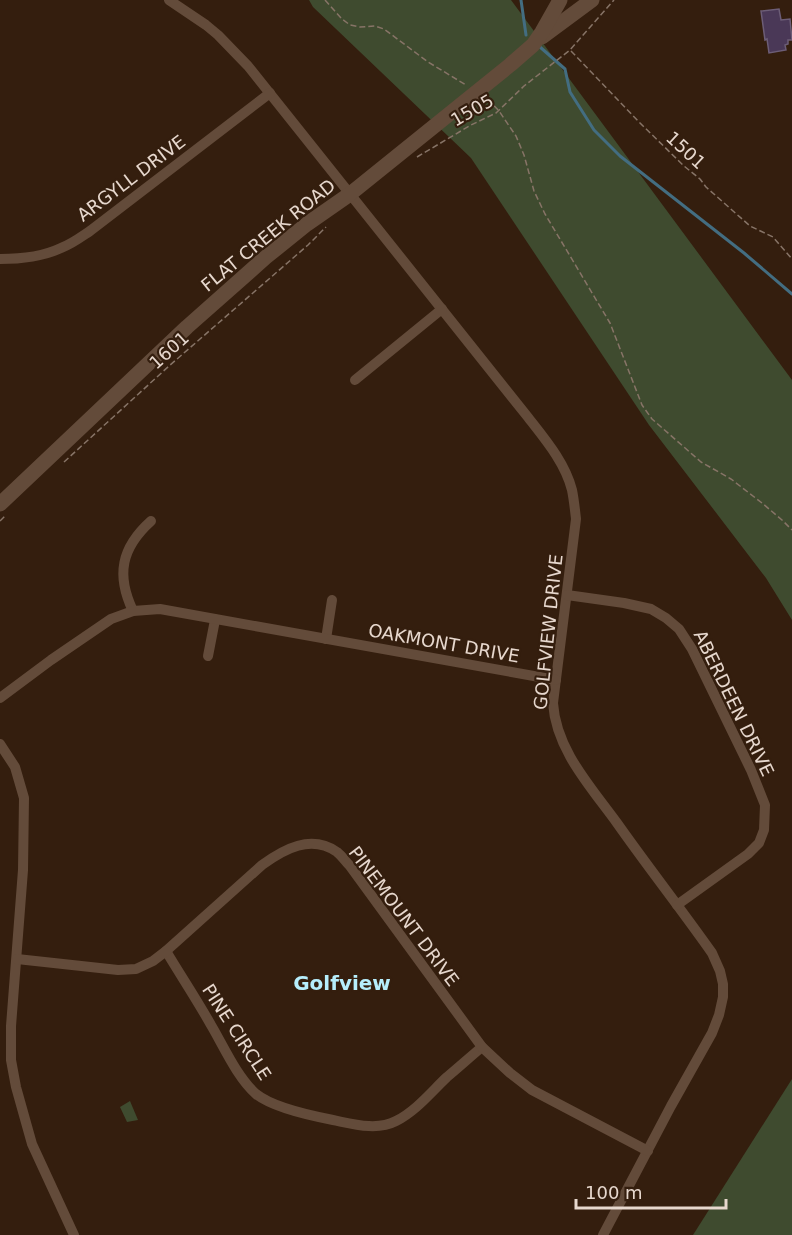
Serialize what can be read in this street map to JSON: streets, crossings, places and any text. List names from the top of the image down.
{
  "streets": {
    "street": [
      "ARGYLL DRIVE",
      "FLAT CREEK ROAD",
      "GOLFVIEW DRIVE",
      "OAKMONT DRIVE",
      "ABERDEEN DRIVE",
      "PINEMOUNT DRIVE",
      "PINE CIRCLE"
    ],
    "path": ["1505", "1501", "1601"]
  },
  "crossings": [
    ["1505", "1501"],
    ["ARGYLL DRIVE", "GOLFVIEW DRIVE"],
    ["FLAT CREEK ROAD", "GOLFVIEW DRIVE"],
    ["GOLFVIEW DRIVE", "OAKMONT DRIVE"],
    ["GOLFVIEW DRIVE", "ABERDEEN DRIVE"],
    ["GOLFVIEW DRIVE", "PINEMOUNT DRIVE"],
    ["PINEMOUNT DRIVE", "PINE CIRCLE"]
  ],
  "districts": ["Golfview"],
  "scale_bar": "100 m"
}
